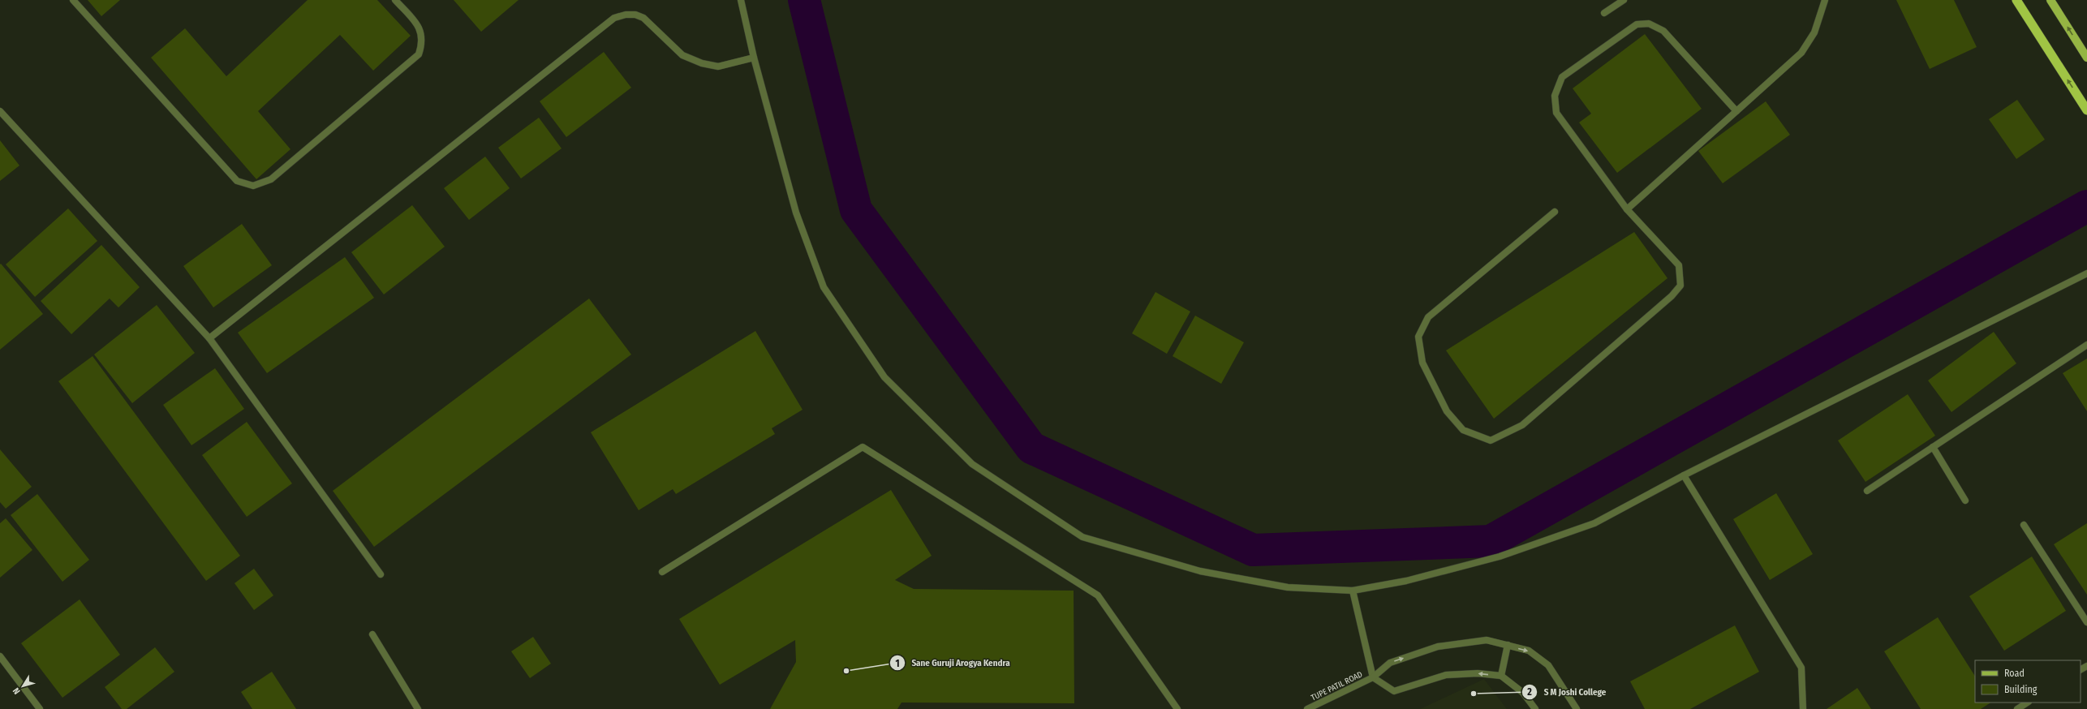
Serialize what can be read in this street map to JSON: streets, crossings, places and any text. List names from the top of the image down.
{
  "streets": {
    "street": ["TUPE PATIL ROAD"]
  },
  "places": ["Sane Guruji Arogya Kendra", "S M Joshi College"],
  "legend": ["Road", "Building"],
  "north": "bottom left"
}
